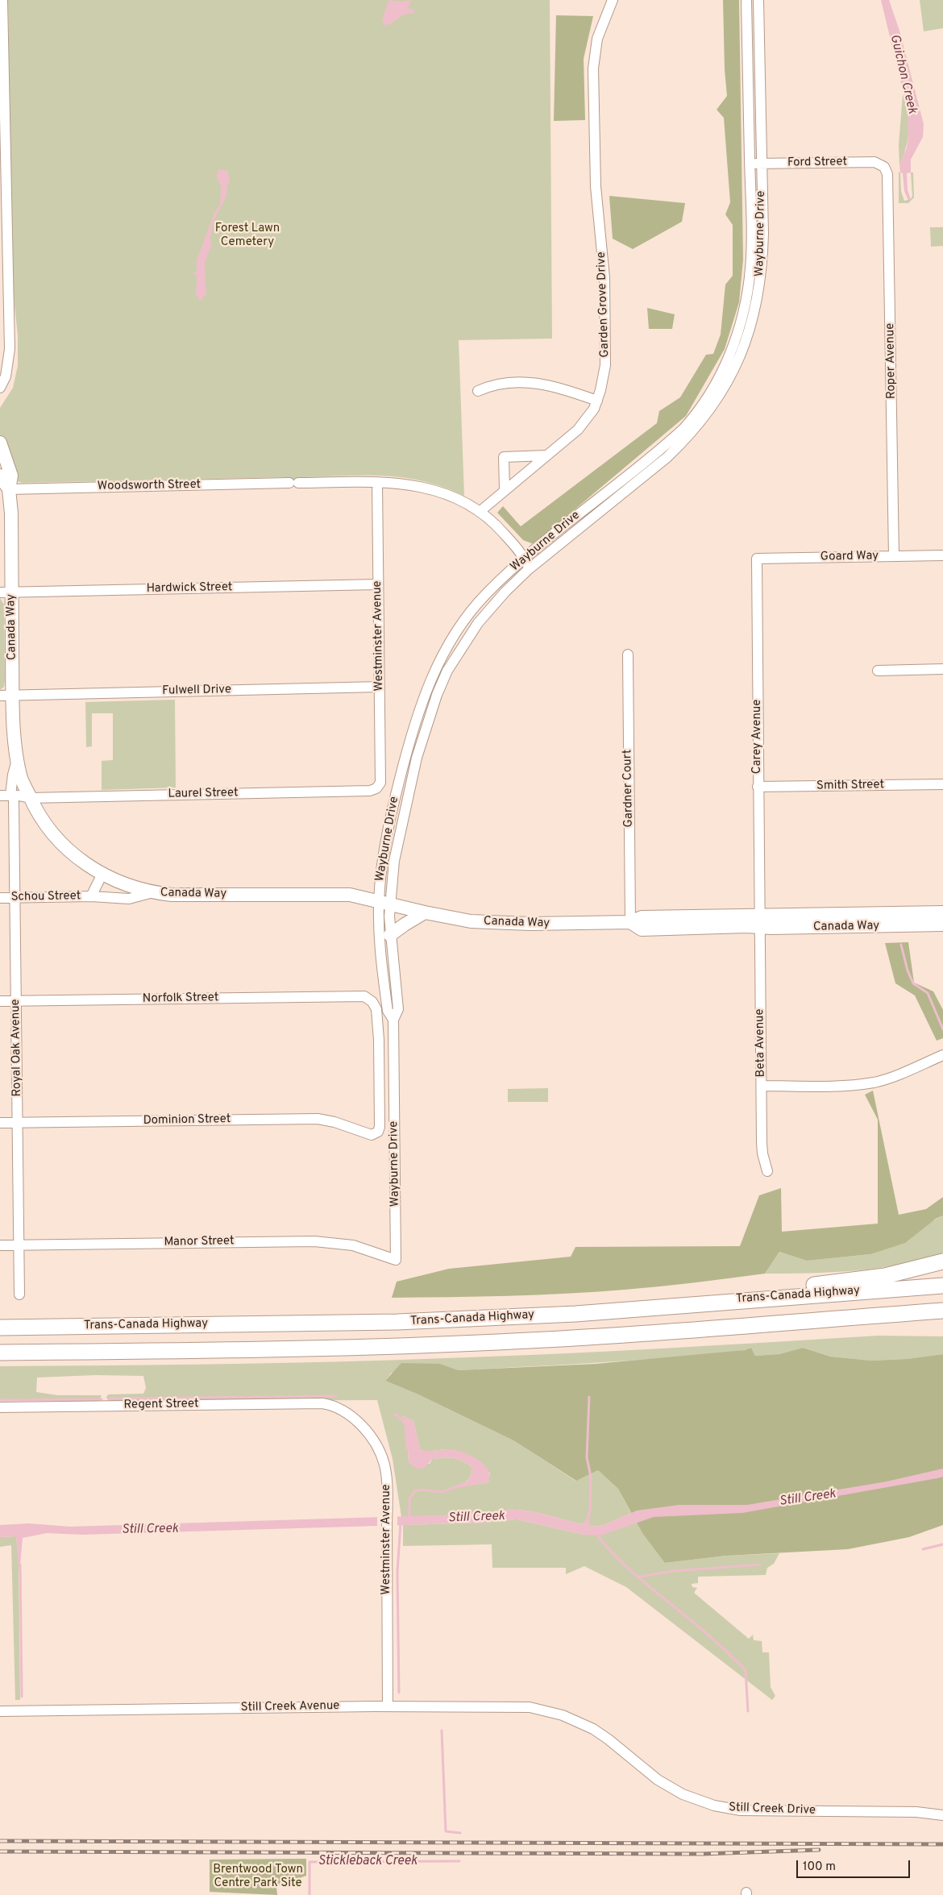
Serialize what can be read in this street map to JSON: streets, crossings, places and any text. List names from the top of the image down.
{
  "streets": {
    "highway": ["Trans-Canada Highway"],
    "main road": ["Canada Way"],
    "street": [
      "Ford Street",
      "Wayburne Drive",
      "Garden Grove Drive",
      "Roper Avenue",
      "Woodsworth Street",
      "Goard Way",
      "Hardwick Street",
      "Westminster Avenue",
      "Fulwell Drive",
      "Carey Avenue",
      "Smith Street",
      "Gardner Court",
      "Laurel Street",
      "Schou Street",
      "Norfolk Street",
      "Beta Avenue",
      "Royal Oak Avenue",
      "Dominion Street",
      "Manor Street",
      "Regent Street",
      "Still Creek Avenue",
      "Still Creek Drive"
    ]
  },
  "crossings": [
    ["Ford Street", "Wayburne Drive"],
    ["Ford Street", "Roper Avenue"],
    ["Wayburne Drive", "Woodsworth Street"],
    ["Wayburne Drive", "Canada Way"],
    ["Wayburne Drive", "Manor Street"],
    ["Garden Grove Drive", "Woodsworth Street"],
    ["Roper Avenue", "Goard Way"],
    ["Woodsworth Street", "Canada Way"],
    ["Woodsworth Street", "Westminster Avenue"],
    ["Goard Way", "Carey Avenue"],
    ["Hardwick Street", "Canada Way"],
    ["Hardwick Street", "Westminster Avenue"],
    ["Canada Way", "Fulwell Drive"],
    ["Canada Way", "Carey Avenue"],
    ["Canada Way", "Gardner Court"],
    ["Canada Way", "Laurel Street"],
    ["Canada Way", "Schou Street"],
    ["Canada Way", "Beta Avenue"],
    ["Canada Way", "Royal Oak Avenue"],
    ["Westminster Avenue", "Fulwell Drive"],
    ["Westminster Avenue", "Laurel Street"],
    ["Westminster Avenue", "Regent Street"],
    ["Westminster Avenue", "Still Creek Avenue"],
    ["Carey Avenue", "Smith Street"],
    ["Carey Avenue", "Beta Avenue"],
    ["Laurel Street", "Royal Oak Avenue"],
    ["Schou Street", "Royal Oak Avenue"],
    ["Norfolk Street", "Royal Oak Avenue"],
    ["Norfolk Street", "Dominion Street"],
    ["Royal Oak Avenue", "Dominion Street"],
    ["Royal Oak Avenue", "Manor Street"],
    ["Still Creek Avenue", "Still Creek Drive"]
  ],
  "water": ["Guichon Creek", "Still Creek", "Stickleback Creek"],
  "parks": ["Forest Lawn Cemetery", "Brentwood Town Centre Park Site"],
  "scale_bar": "100 m"
}
